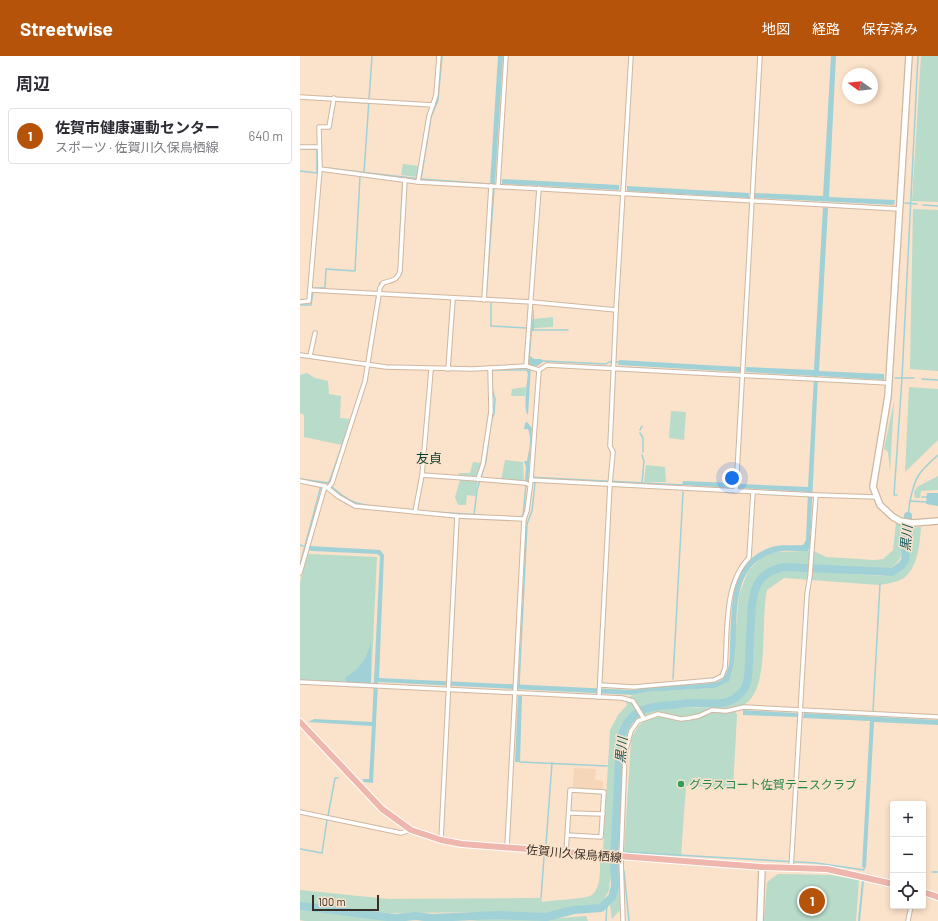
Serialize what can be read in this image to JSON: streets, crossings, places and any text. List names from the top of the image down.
{
  "streets": {
    "main road": ["佐賀川久保鳥栖線"]
  },
  "districts": ["友貞"],
  "water": ["黒川"],
  "places": ["グラスコート佐賀テニスクラブ"],
  "scale_bar": "100 m",
  "north": "left",
  "page": {
    "header": "Streetwise",
    "nav": ["地図", "経路", "保存済み"],
    "heading": "周辺",
    "list": [
      {
        "mark": "1",
        "name": "佐賀市健康運動センター",
        "note": "スポーツ · 佐賀川久保鳥栖線",
        "value": "640 m"
      }
    ],
    "map_buttons": ["+", "−"],
    "pins": "1",
    "scale": "100 m"
  }
}
